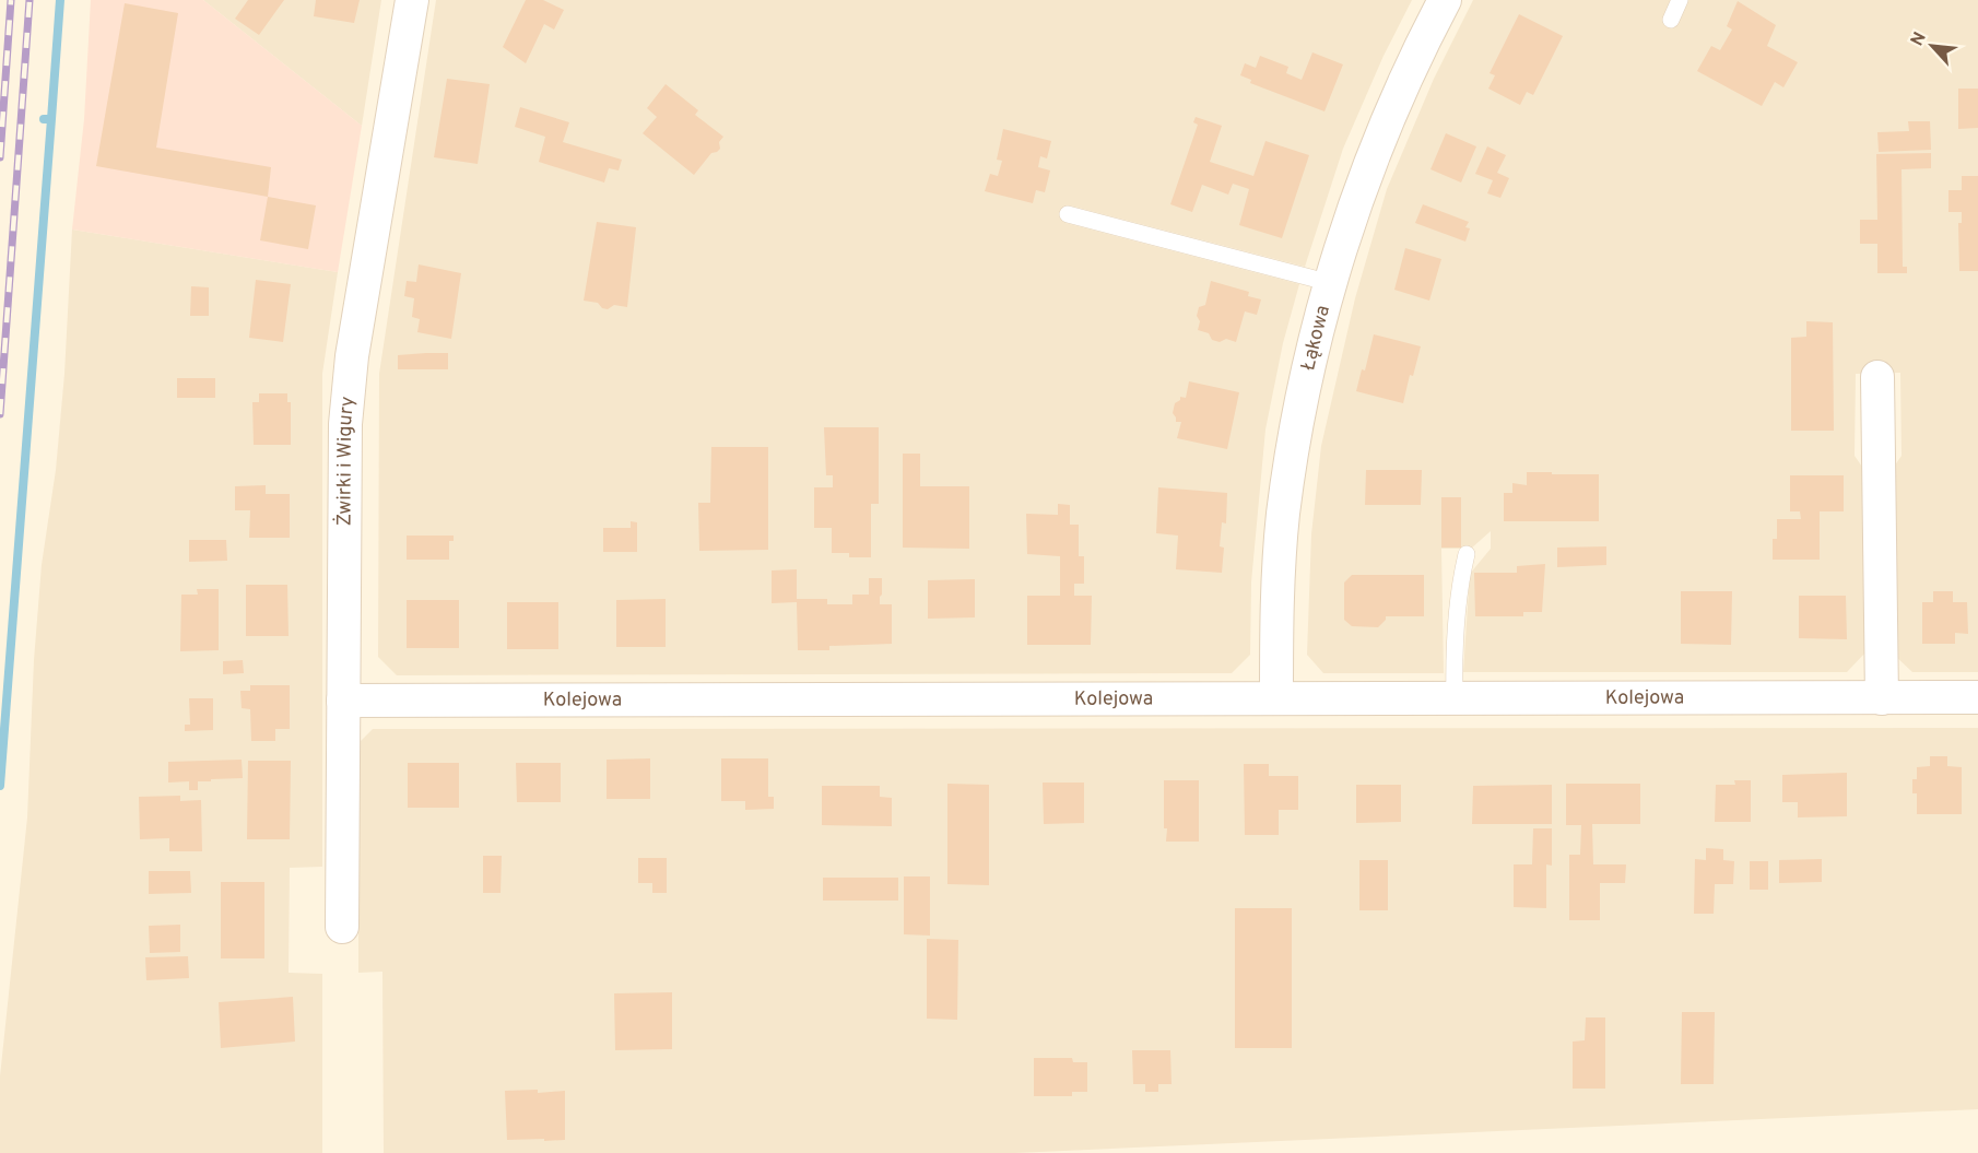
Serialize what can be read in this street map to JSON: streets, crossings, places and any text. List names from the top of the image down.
{
  "streets": {
    "street": ["Łąkowa", "Żwirki i Wigury", "Kolejowa"]
  },
  "crossings": [
    ["Łąkowa", "Kolejowa"],
    ["Żwirki i Wigury", "Kolejowa"]
  ],
  "north": "top left"
}
